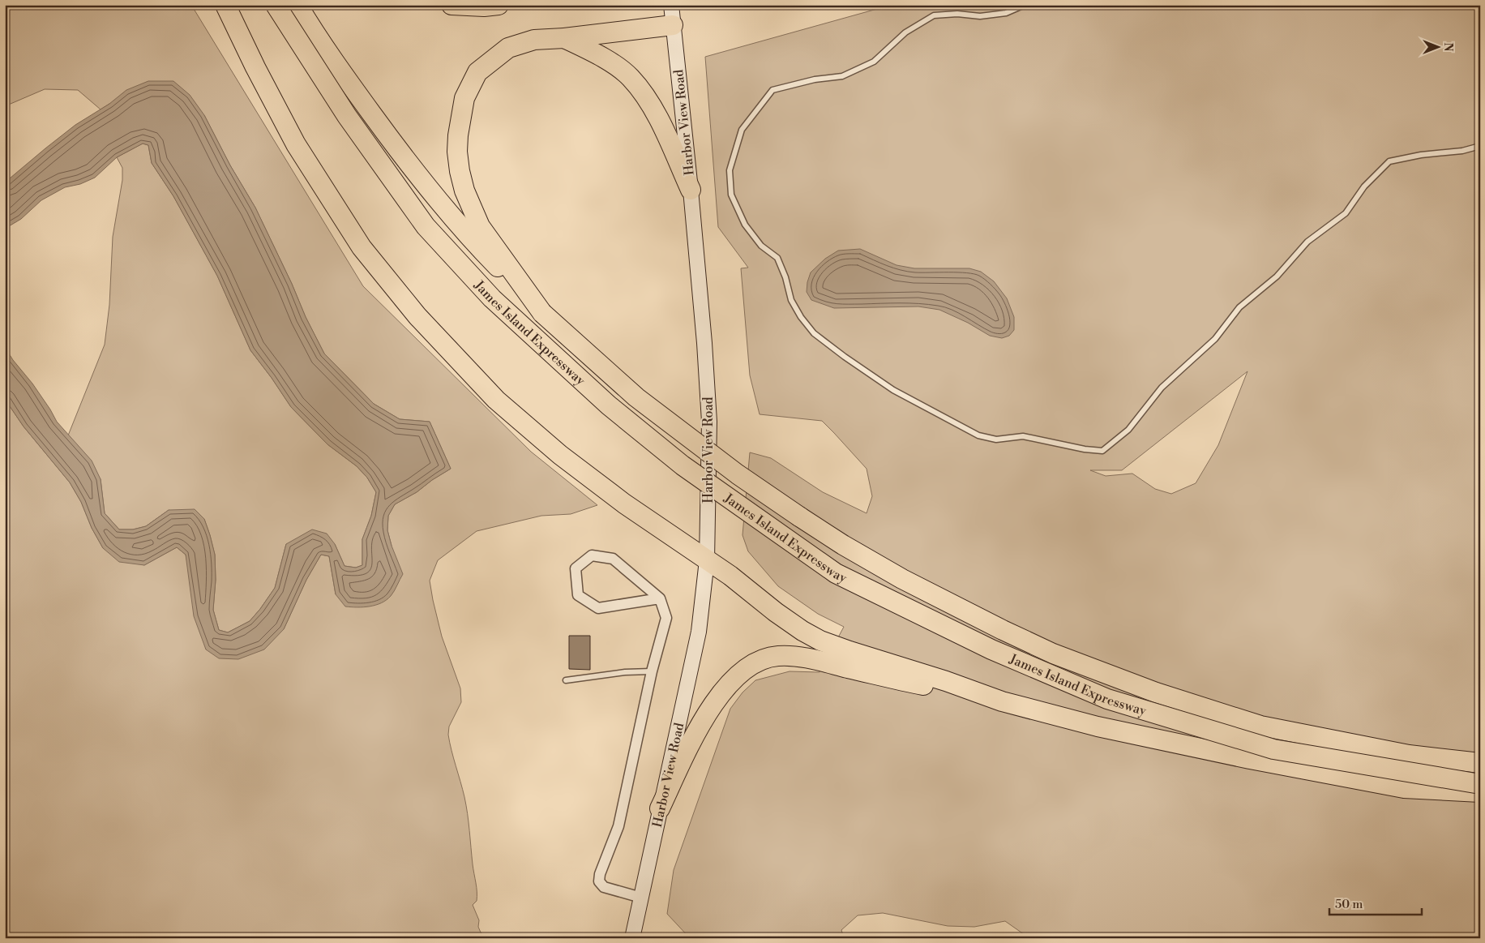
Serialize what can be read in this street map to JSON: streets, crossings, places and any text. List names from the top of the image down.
{
  "streets": {
    "highway": ["James Island Expressway"],
    "main road": ["Harbor View Road"]
  },
  "scale_bar": "50 m",
  "north": "right"
}
